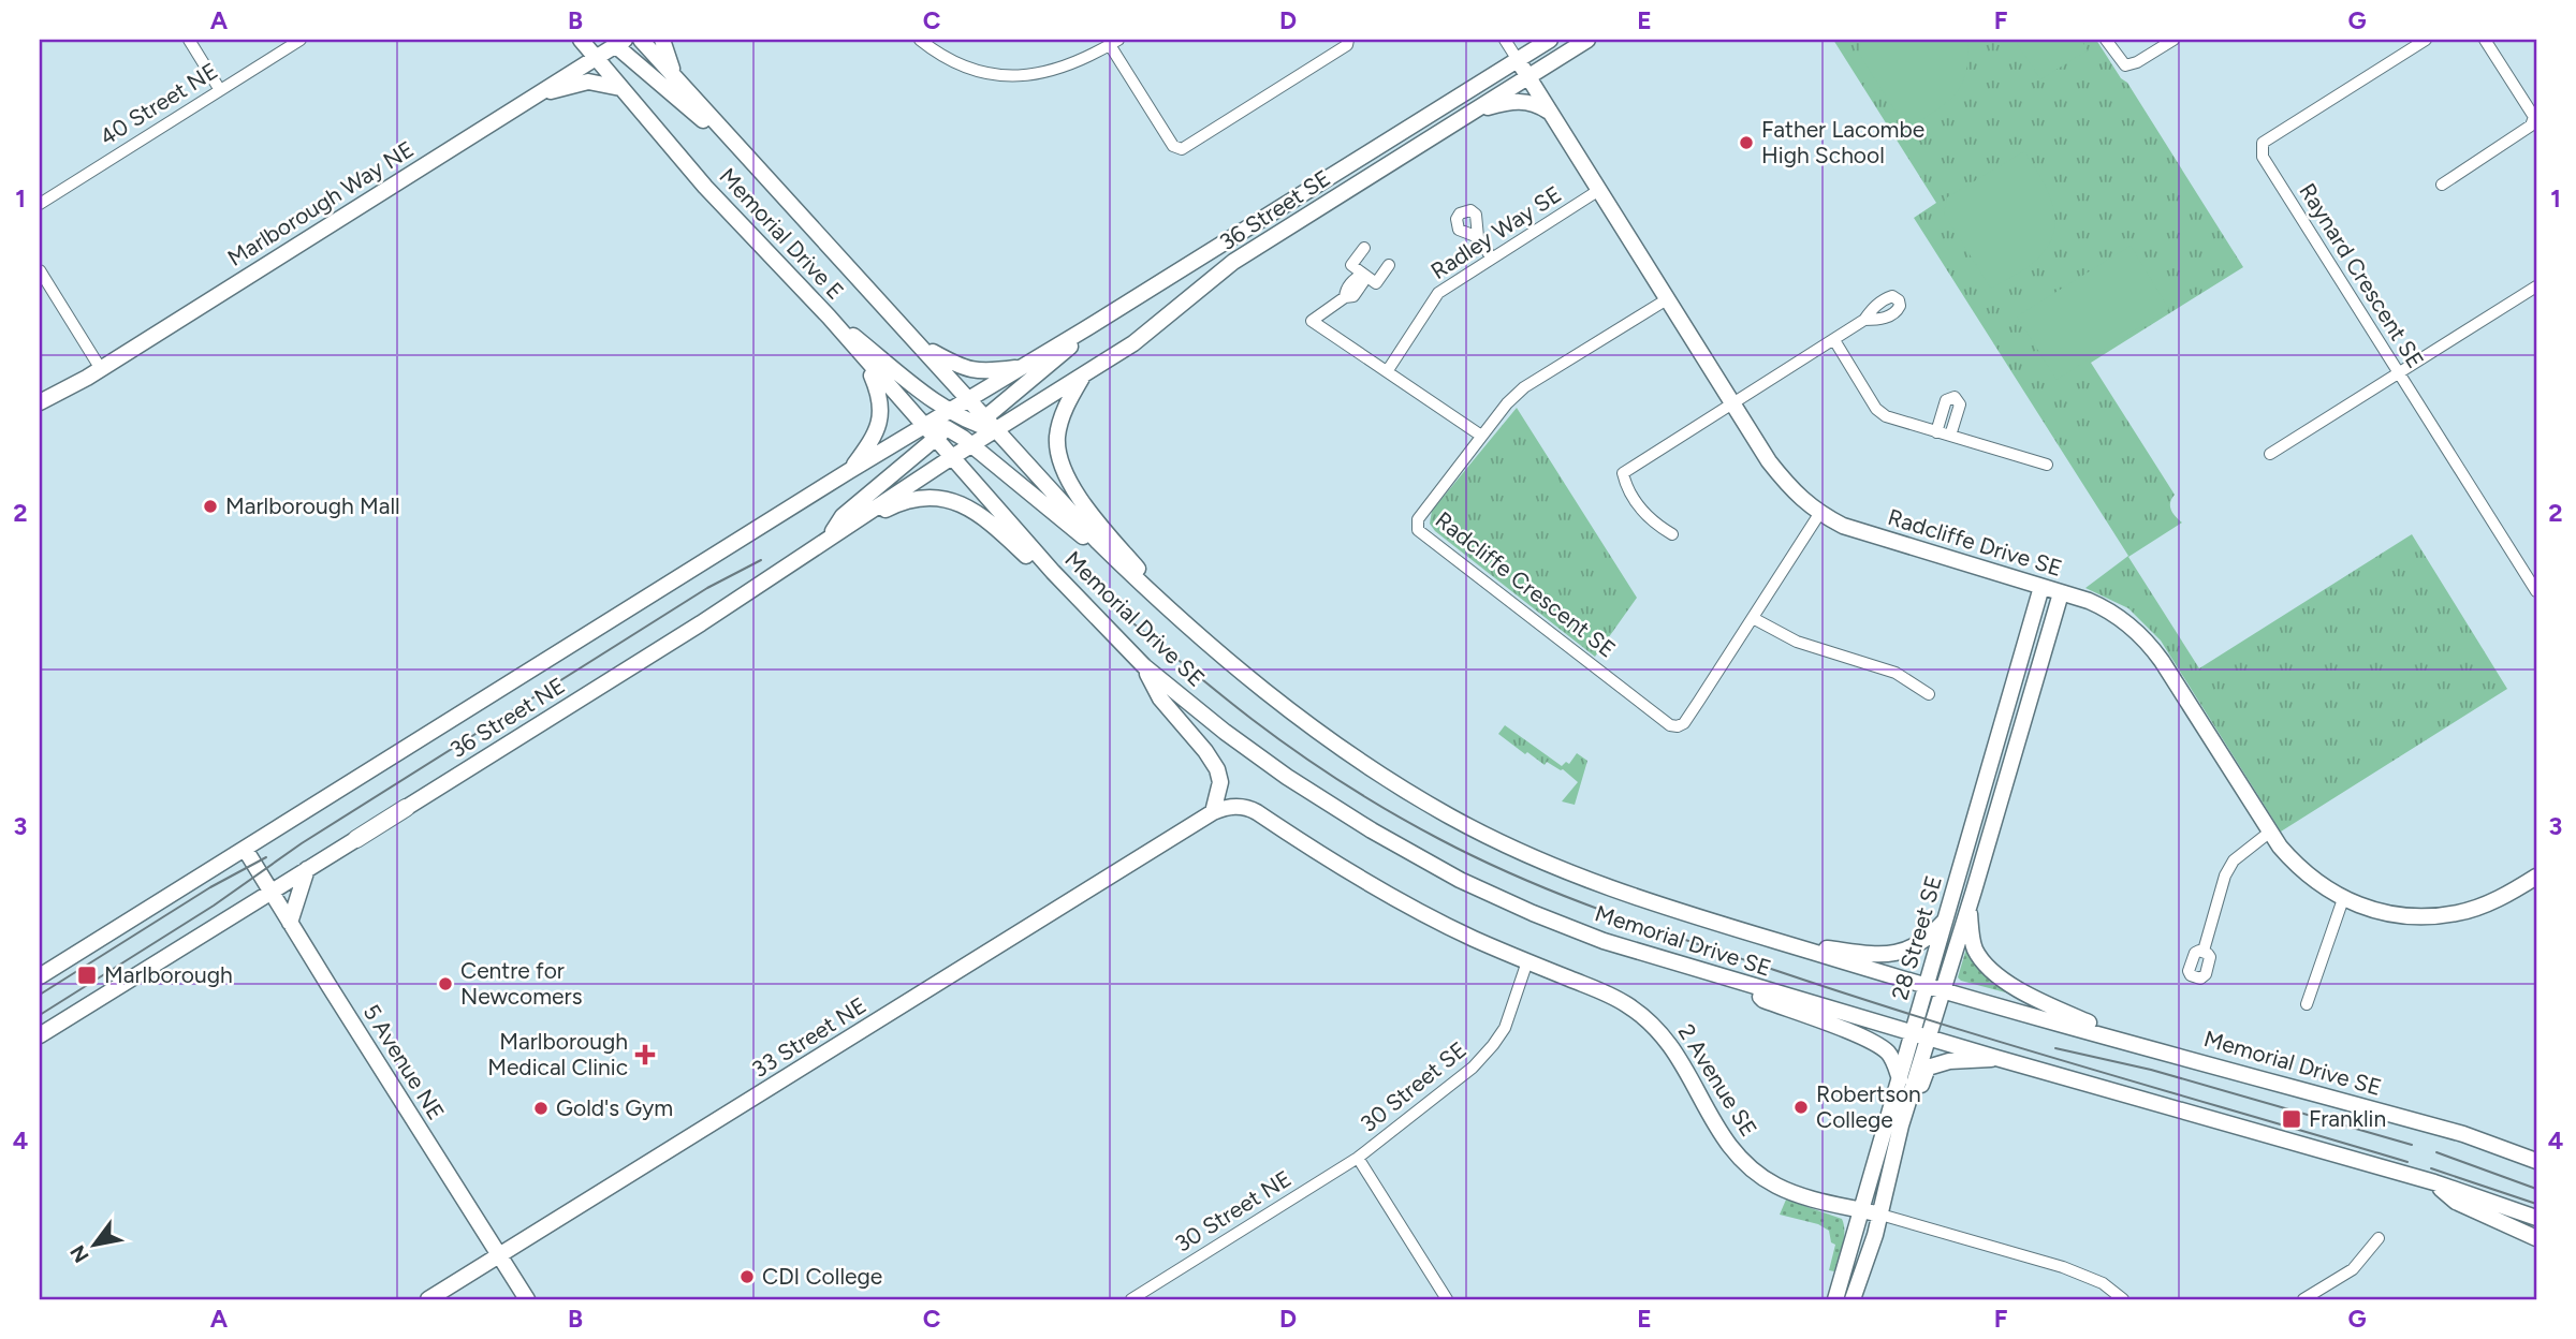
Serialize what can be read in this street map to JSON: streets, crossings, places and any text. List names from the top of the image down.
{
  "streets": {
    "main road": [
      "Marlborough Way NE",
      "36 Street SE",
      "Memorial Drive E",
      "Radcliffe Drive SE",
      "Memorial Drive SE",
      "36 Street NE",
      "28 Street SE",
      "33 Street NE",
      "5 Avenue NE",
      "2 Avenue SE"
    ],
    "street": [
      "40 Street NE",
      "Radley Way SE",
      "Raynard Crescent SE",
      "Radcliffe Crescent SE",
      "30 Street SE",
      "30 Street NE"
    ]
  },
  "crossings": [
    ["Marlborough Way NE", "Memorial Drive E"],
    ["36 Street SE", "Memorial Drive E"],
    ["36 Street SE", "Radcliffe Drive SE"],
    ["36 Street SE", "Memorial Drive SE"],
    ["36 Street SE", "36 Street NE"],
    ["Radley Way SE", "Radcliffe Drive SE"],
    ["Memorial Drive E", "Memorial Drive SE"],
    ["Memorial Drive E", "36 Street NE"],
    ["Radcliffe Drive SE", "Radcliffe Crescent SE"],
    ["Radcliffe Drive SE", "28 Street SE"],
    ["Memorial Drive SE", "36 Street NE"],
    ["Memorial Drive SE", "28 Street SE"],
    ["36 Street NE", "5 Avenue NE"],
    ["28 Street SE", "2 Avenue SE"],
    ["33 Street NE", "5 Avenue NE"],
    ["33 Street NE", "2 Avenue SE"],
    ["2 Avenue SE", "30 Street SE"],
    ["30 Street SE", "30 Street NE"]
  ],
  "places": {
    "other": [
      "Father Lacombe High School",
      "Marlborough Mall",
      "Centre for Newcomers",
      "Robertson College",
      "Gold's Gym",
      "CDI College"
    ],
    "transit": ["Marlborough", "Franklin"],
    "health": ["Marlborough Medical Clinic"]
  },
  "north": "bottom left",
  "grid": {
    "columns": [
      "A",
      "B",
      "C",
      "D",
      "E",
      "F",
      "G"
    ],
    "rows": [
      "1",
      "2",
      "3",
      "4"
    ]
  }
}
